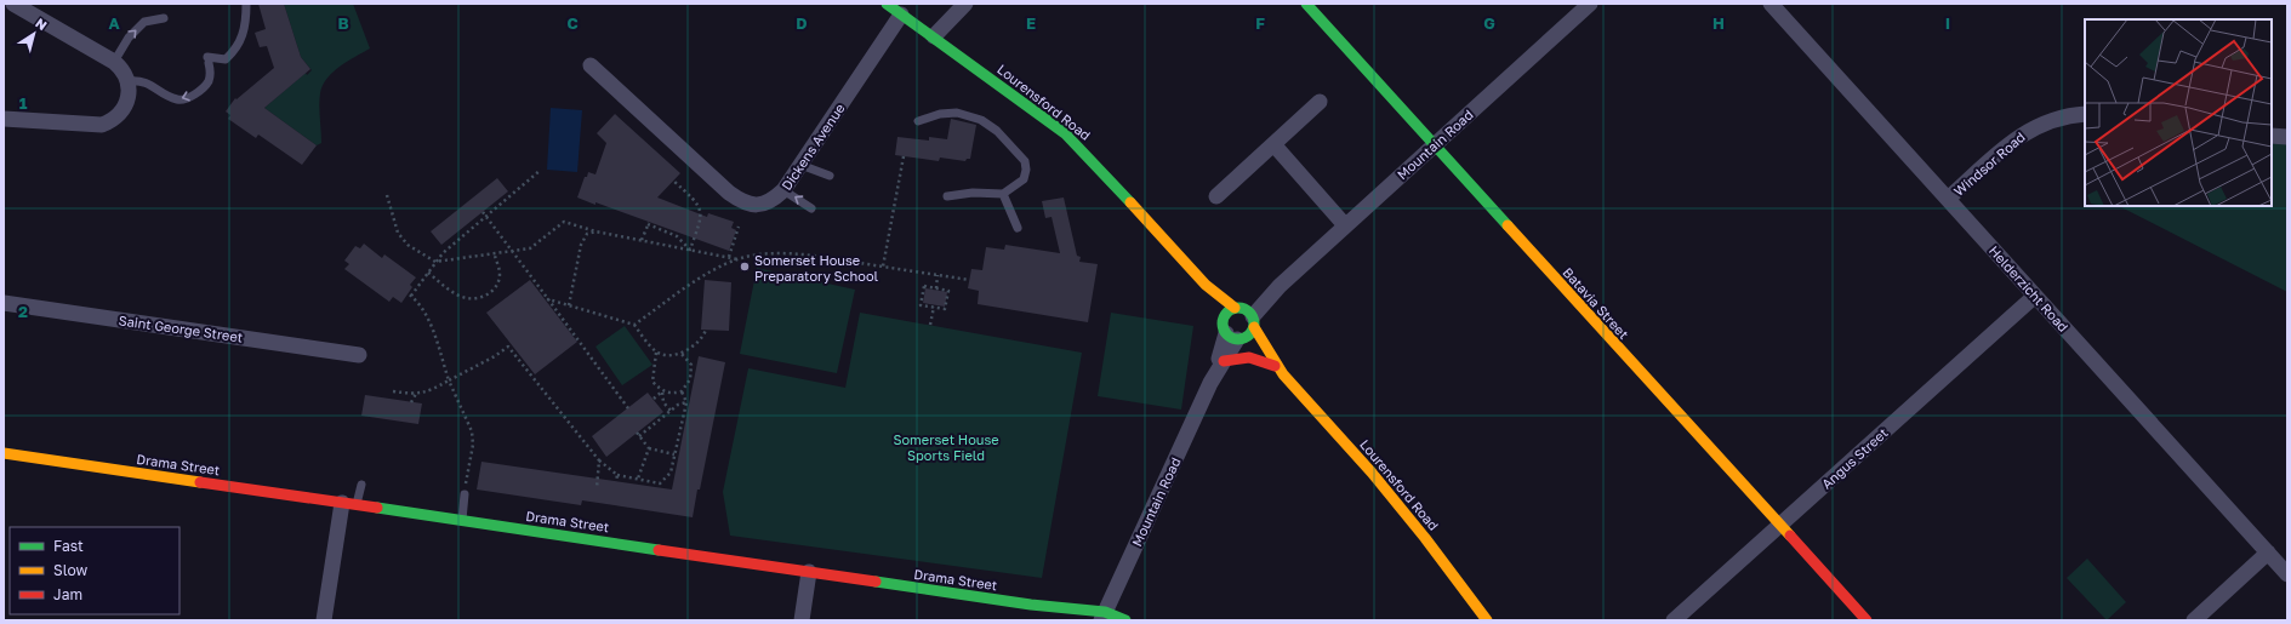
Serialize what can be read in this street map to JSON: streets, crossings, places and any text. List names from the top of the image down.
{
  "streets": {
    "street": [
      "Lourensford Road",
      "Mountain Road",
      "Dickens Avenue",
      "Windsor Road",
      "Helderzicht Road",
      "Batavia Street",
      "Saint George Street",
      "Angus Street",
      "Drama Street"
    ]
  },
  "crossings": [
    ["Lourensford Road", "Mountain Road"],
    ["Lourensford Road", "Dickens Avenue"],
    ["Mountain Road", "Batavia Street"],
    ["Mountain Road", "Drama Street"],
    ["Windsor Road", "Helderzicht Road"],
    ["Helderzicht Road", "Angus Street"],
    ["Batavia Street", "Angus Street"]
  ],
  "parks": ["Somerset House Sports Field"],
  "places": ["Somerset House Preparatory School"],
  "legend": ["Fast", "Slow", "Jam"],
  "north": "top right",
  "grid": {
    "columns": [
      "A",
      "B",
      "C",
      "D",
      "E",
      "F",
      "G",
      "H",
      "I"
    ],
    "rows": ["1", "2"]
  }
}
